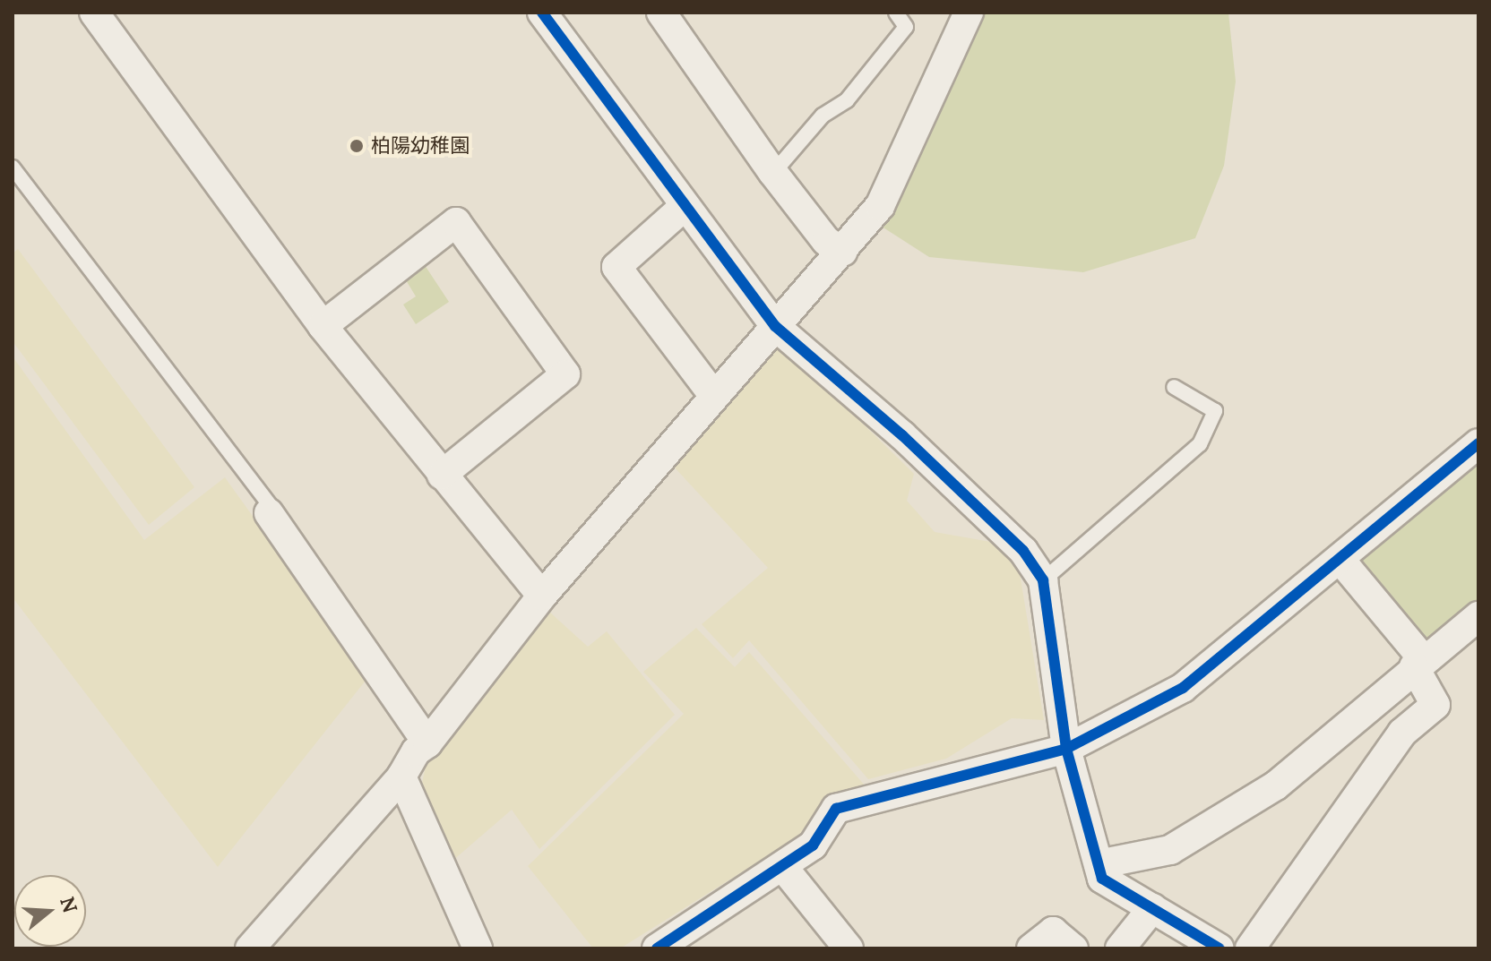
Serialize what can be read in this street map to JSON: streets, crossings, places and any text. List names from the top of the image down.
{
  "places": ["柏陽幼稚園"],
  "north": "right"
}
